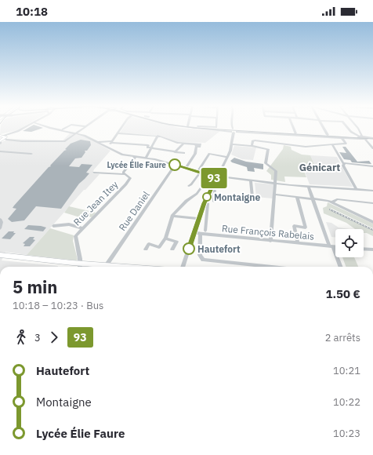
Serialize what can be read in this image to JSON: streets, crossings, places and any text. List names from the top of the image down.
{
  "streets": {
    "street": ["Rue Jean Itey", "Rue Daniel", "Rue François Rabelais"]
  },
  "districts": ["Génicart"],
  "places": ["Lycée Élie Faure", "Montaigne", "Hautefort"],
  "lines": ["bus line 93"],
  "page": {
    "status": "10:18",
    "on_map": "93",
    "heading": ["5 min", "10:18 – 10:23 · Bus", "1.50 €"],
    "legs": ["3", "93", "2 arrêts"],
    "list": [
      {
        "name": "Hautefort",
        "value": "10:21"
      },
      {
        "name": "Montaigne",
        "value": "10:22"
      },
      {
        "name": "Lycée Élie Faure",
        "value": "10:23"
      }
    ]
  }
}
